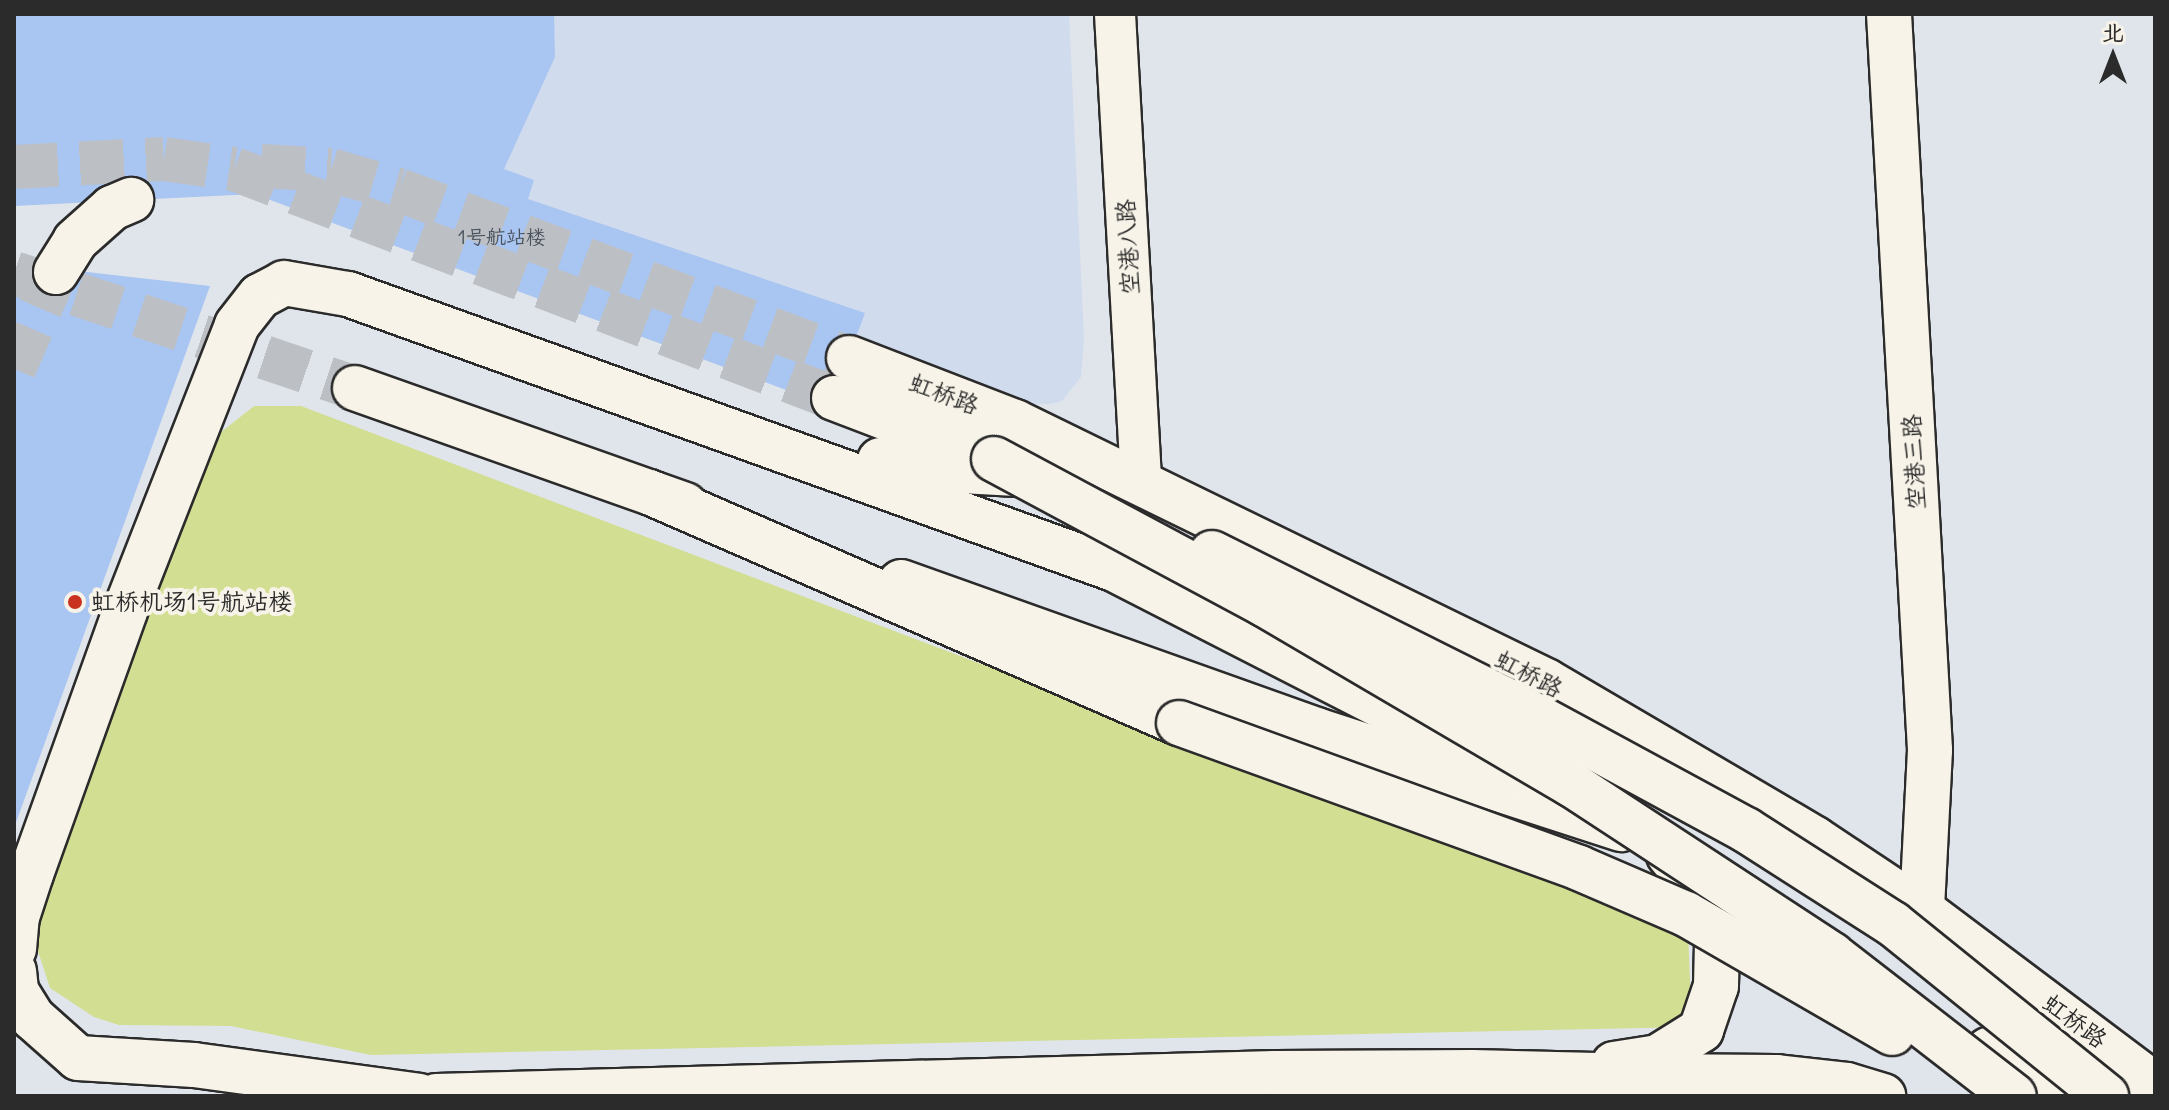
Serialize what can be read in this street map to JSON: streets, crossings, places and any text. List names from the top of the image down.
{
  "streets": {
    "main road": ["虹桥路", "空港三路"],
    "street": ["空港八路"]
  },
  "crossings": [
    ["空港八路", "虹桥路"],
    ["虹桥路", "空港三路"]
  ],
  "places": ["虹桥机场1号航站楼"],
  "house_numbers": ["1号航站楼"],
  "north": "top"
}
